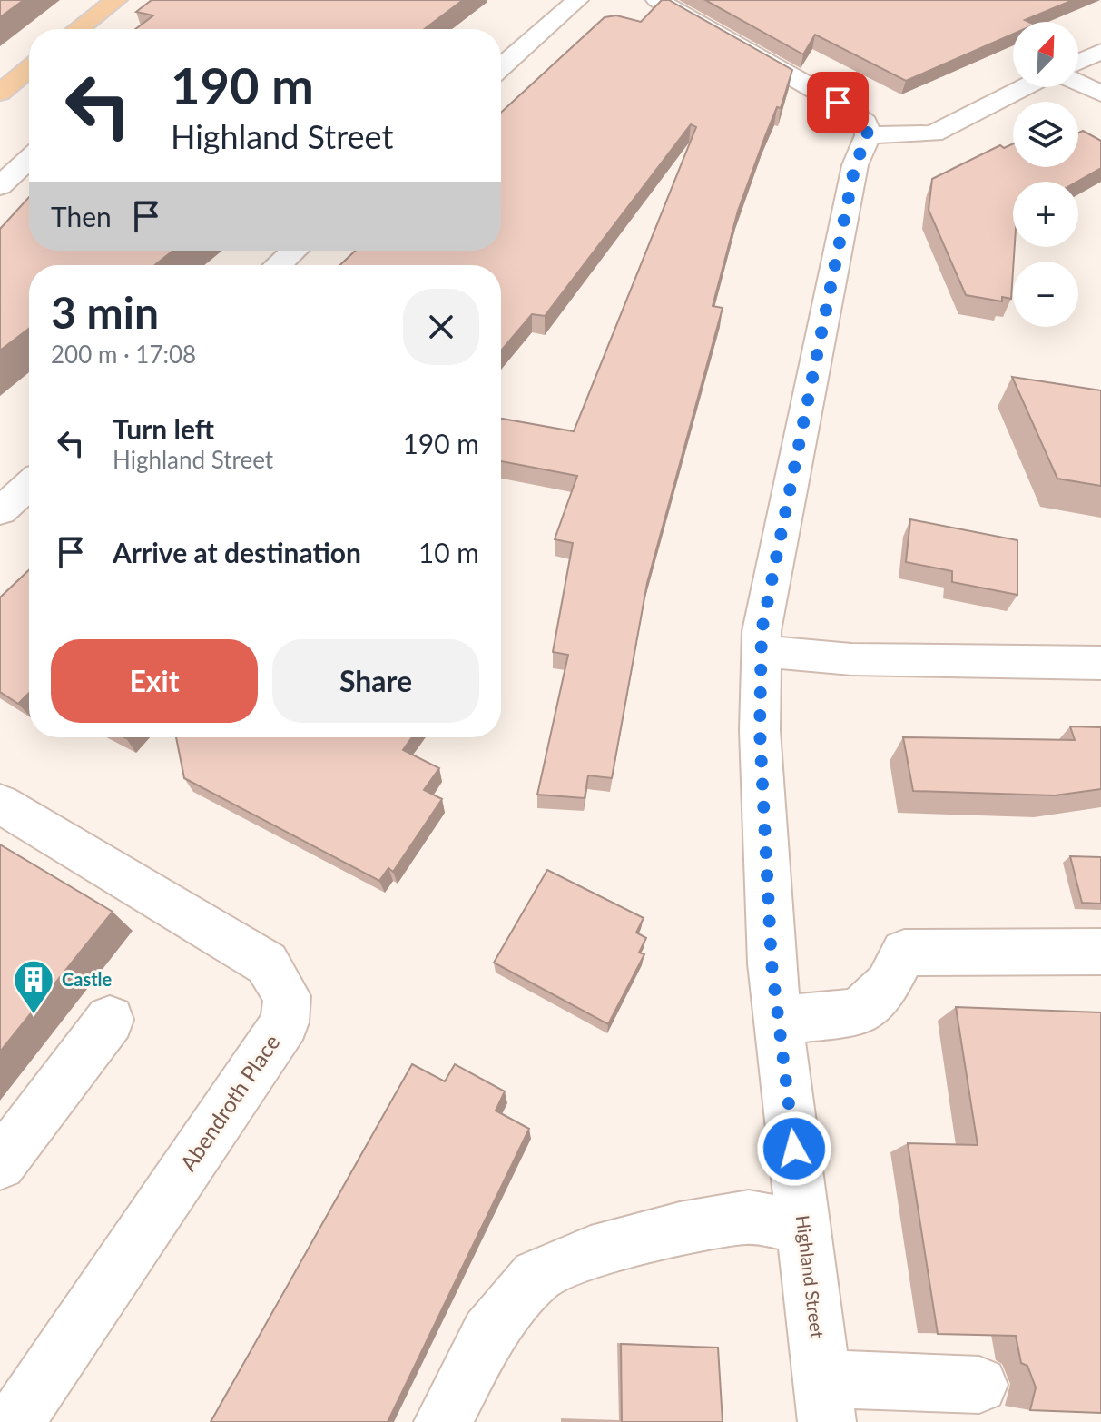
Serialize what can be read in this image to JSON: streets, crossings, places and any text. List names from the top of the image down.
{
  "streets": {
    "street": ["Abendroth Place", "Highland Street"]
  },
  "places": {
    "building": ["Castle"]
  },
  "north": "top right",
  "page": {
    "map_buttons": ["+", "−"],
    "turn": ["190 m", "Highland Street"],
    "then": "Then",
    "heading": ["3 min", "200 m · 17:08"],
    "list": [
      {
        "name": "Turn left",
        "note": "Highland Street",
        "value": "190 m"
      },
      {
        "name": "Arrive at destination",
        "value": "10 m"
      }
    ],
    "buttons": ["Exit", "Share"]
  }
}
